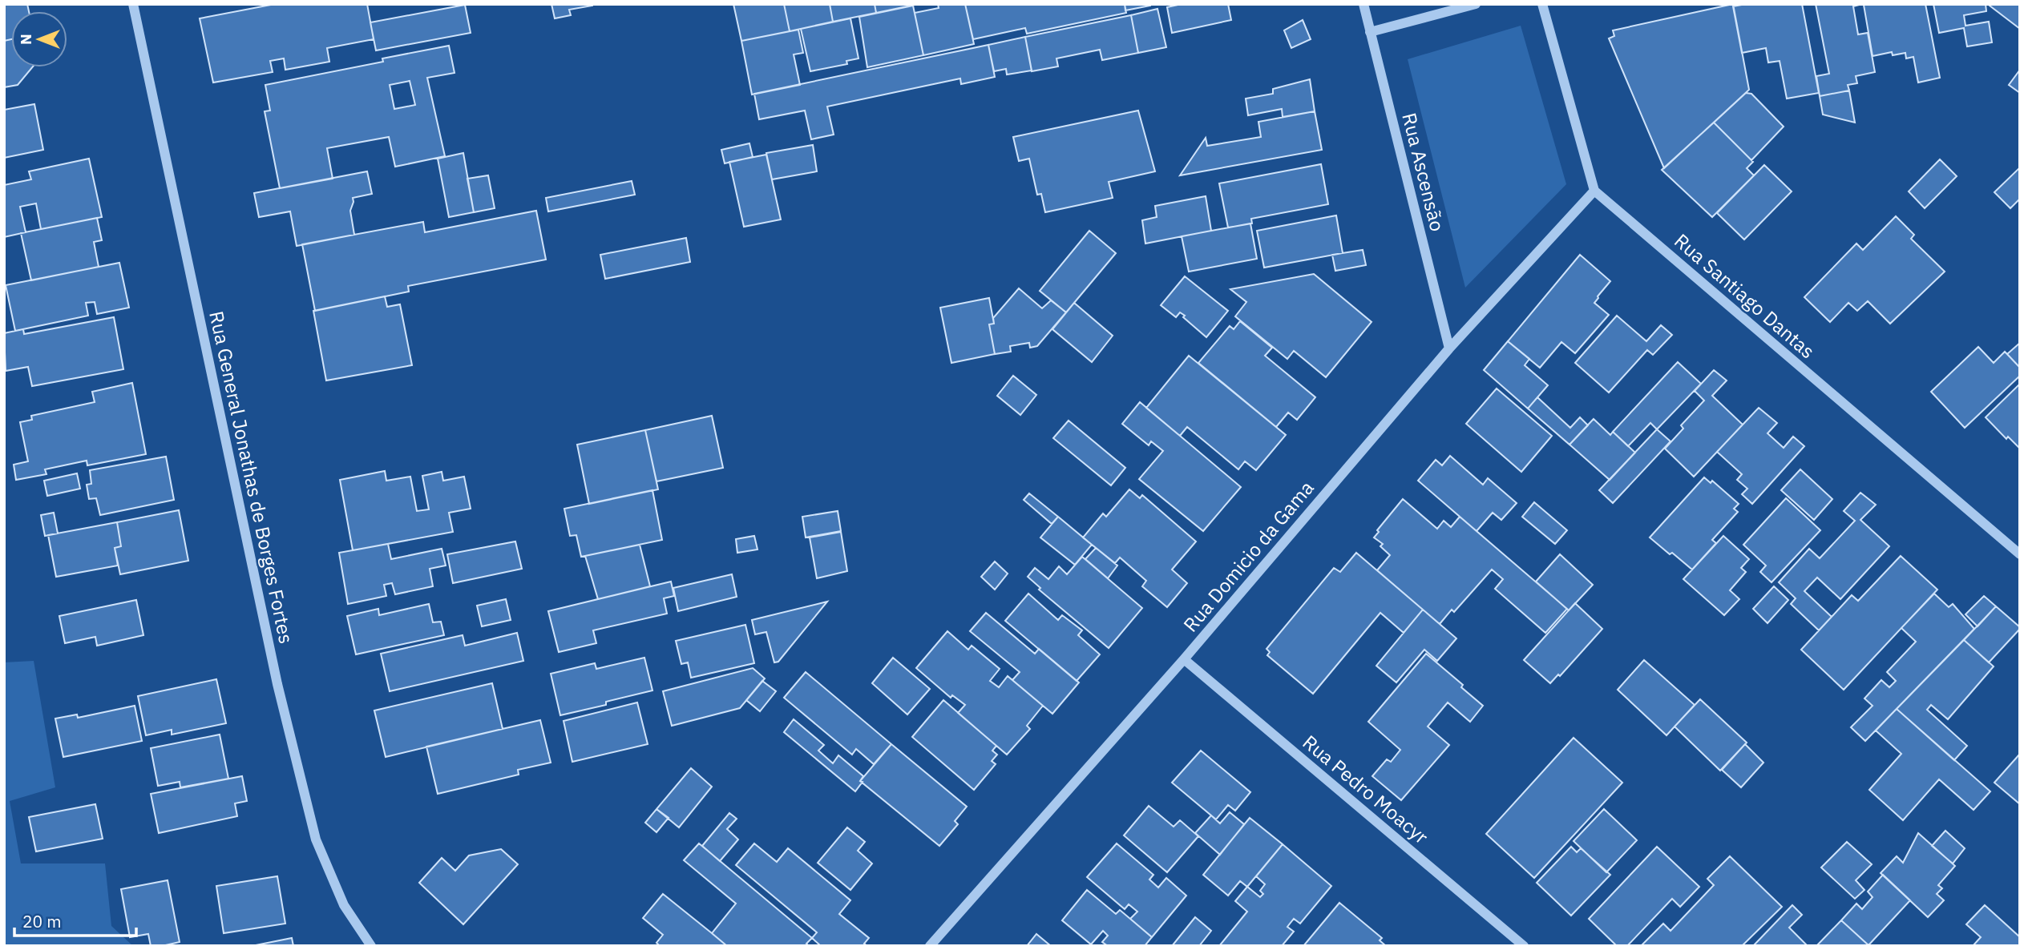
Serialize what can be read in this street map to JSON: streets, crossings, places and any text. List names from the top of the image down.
{
  "streets": {
    "street": [
      "Rua Ascensão",
      "Rua Santiago Dantas",
      "Rua General Jonathas de Borges Fortes",
      "Rua Domicio da Gama",
      "Rua Pedro Moacyr"
    ]
  },
  "crossings": [
    ["Rua Ascensão", "Rua Domicio da Gama"],
    ["Rua Santiago Dantas", "Rua Domicio da Gama"],
    ["Rua Domicio da Gama", "Rua Pedro Moacyr"]
  ],
  "scale_bar": "20 m",
  "north": "left"
}
